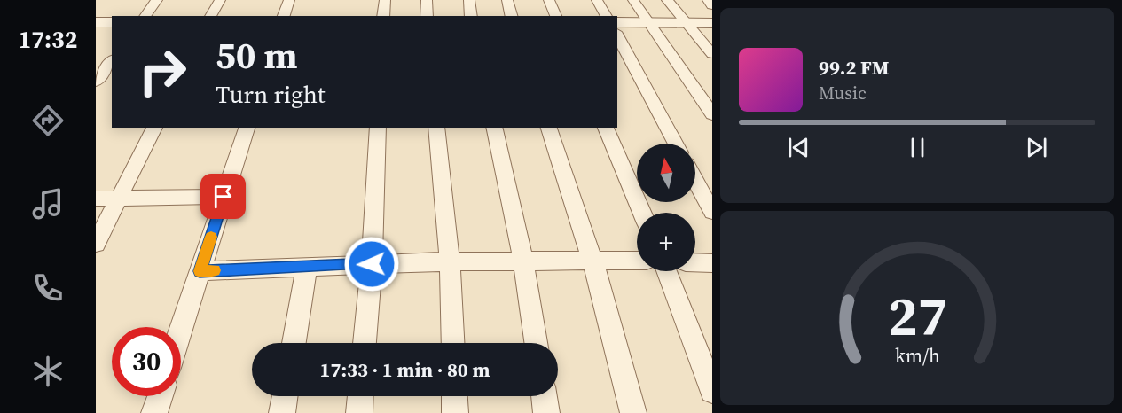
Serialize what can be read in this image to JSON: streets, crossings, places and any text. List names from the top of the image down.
{
  "north": "top",
  "page": {
    "tabs": "17:32",
    "turn": ["50 m", "Turn right"],
    "song": ["99.2 FM", "Music"],
    "map_buttons": "+",
    "limit": "30",
    "trip": "17:33 · 1 min · 80 m",
    "gauge": ["27", "km/h"]
  }
}
